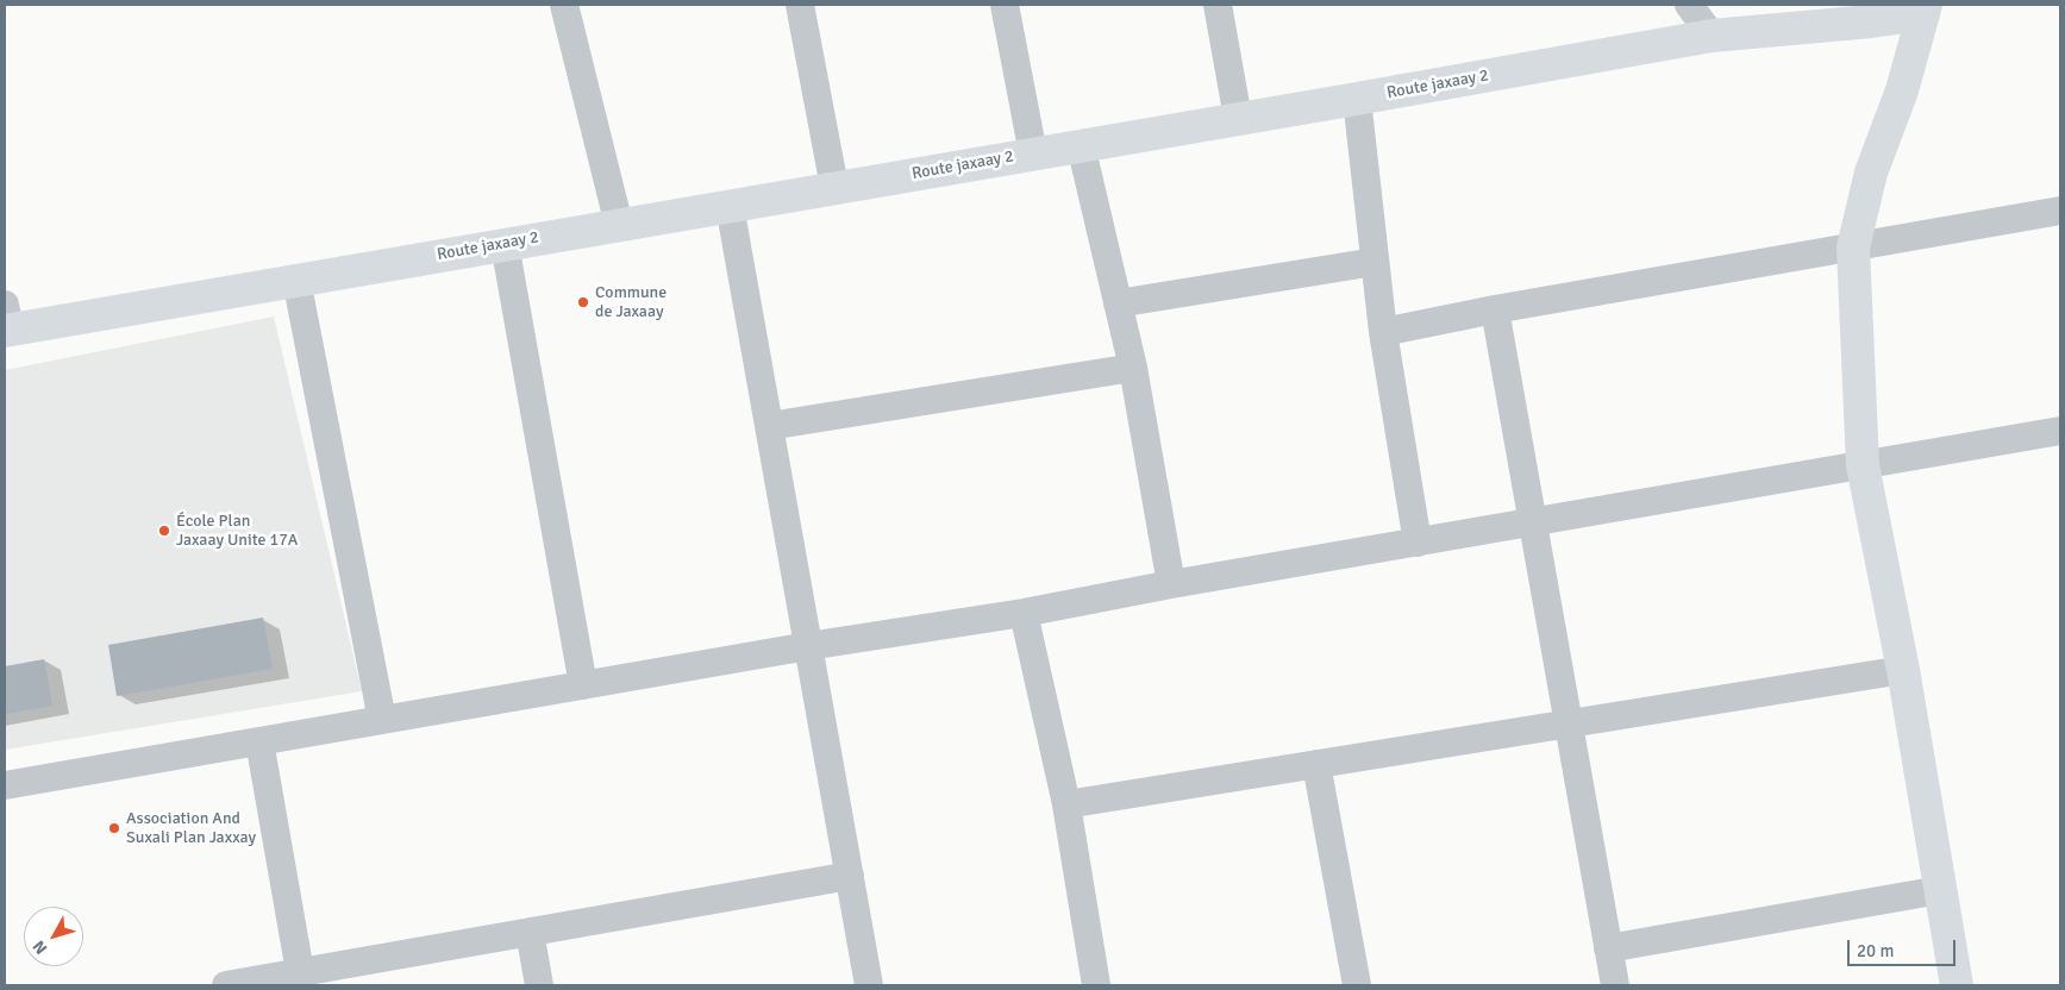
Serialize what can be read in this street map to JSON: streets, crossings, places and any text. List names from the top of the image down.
{
  "streets": {
    "street": ["Route jaxaay 2"]
  },
  "places": ["Commune de Jaxaay", "École Plan Jaxaay Unite 17A", "Association And Suxali Plan Jaxxay"],
  "scale_bar": "20 m",
  "north": "bottom left"
}
